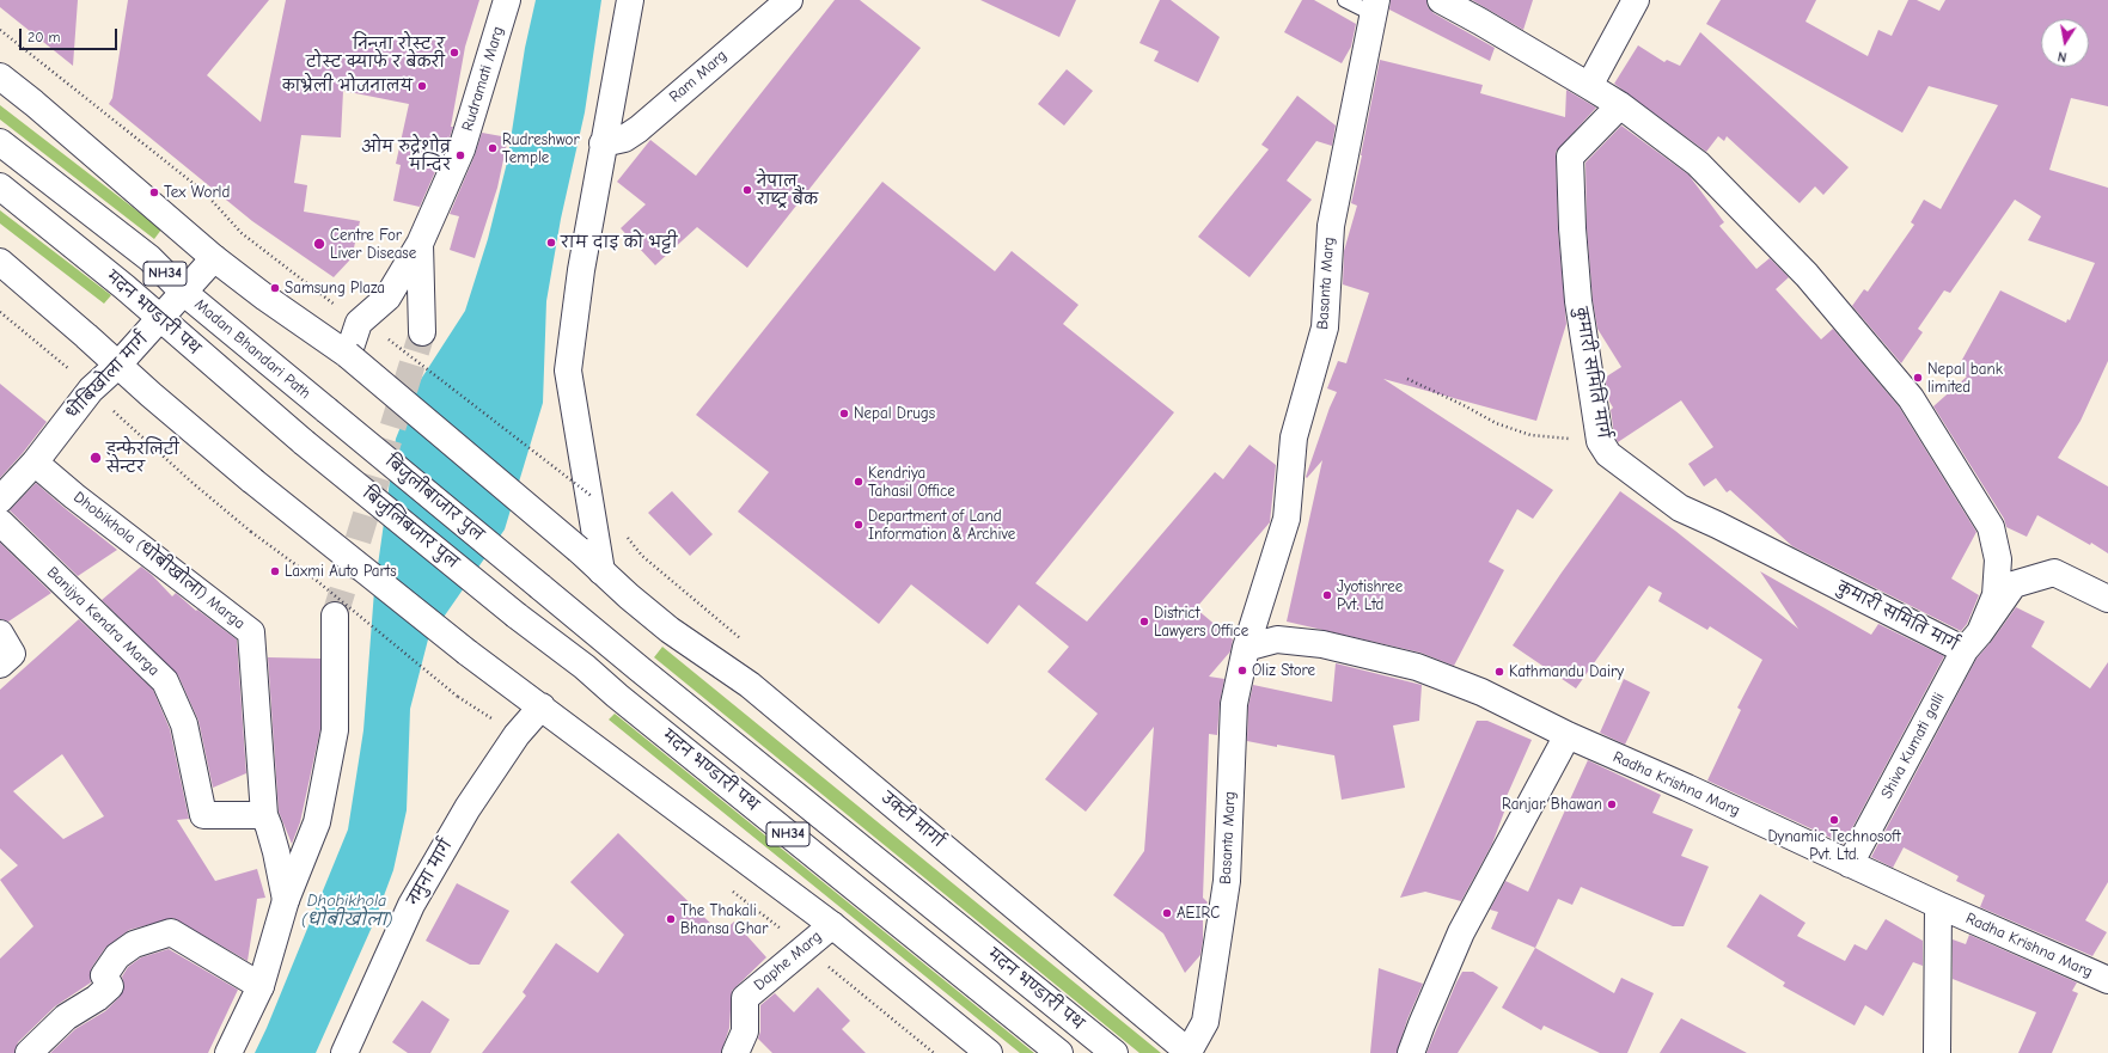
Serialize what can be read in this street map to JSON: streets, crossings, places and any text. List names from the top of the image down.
{
  "streets": {
    "main road": [
      "Ram Marg",
      "Rudramati Marg",
      "NH34",
      "Basanta Marg",
      "मदन भण्डारी पथ",
      "Madan Bhandari Path",
      "कुमारी समिति मार्ग",
      "धोबिखोला मार्ग",
      "बिजुलीबाजार पुल",
      "बिजुलिबजार पुल",
      "Dhobikhola (धोबीखोला) Marga",
      "Banijya Kendra Marga",
      "Shiva Kumati galli",
      "Radha Krishna Marg",
      "उक्टी मार्गा",
      "नमुना मार्ग",
      "Daphe Marg"
    ]
  },
  "crossings": [
    ["Rudramati Marg", "उक्टी मार्गा"],
    ["Basanta Marg", "उक्टी मार्गा"],
    ["मदन भण्डारी पथ", "धोबिखोला मार्ग"],
    ["मदन भण्डारी पथ", "बिजुलीबाजार पुल"],
    ["मदन भण्डारी पथ", "बिजुलिबजार पुल"],
    ["Madan Bhandari Path", "धोबिखोला मार्ग"],
    ["Madan Bhandari Path", "बिजुलीबाजार पुल"],
    ["कुमारी समिति मार्ग", "Shiva Kumati galli"],
    ["धोबिखोला मार्ग", "Dhobikhola (धोबीखोला) Marga"],
    ["धोबिखोला मार्ग", "उक्टी मार्गा"],
    ["Dhobikhola (धोबीखोला) Marga", "Banijya Kendra Marga"],
    ["Shiva Kumati galli", "Radha Krishna Marg"]
  ],
  "water": ["Dhobikhola (धोबीखोला)"],
  "places": [
    "निन्जा रोस्ट र टोस्ट क्याफे र बेकरी",
    "काभ्रेली भोजनालय",
    "Rudreshwor Temple",
    "ओम रुद्रेशोव्र मन्दिर",
    "नेपाल राष्ट्र बैंक",
    "Tex World",
    "राम दाइ को भट्टी",
    "Centre For Liver Disease",
    "Samsung Plaza",
    "Nepal bank limited",
    "Nepal Drugs",
    "इन्फेरलिटी सेन्टर",
    "Kendriya Tahasil Office",
    "Department of Land Information & Archive",
    "Laxmi Auto Parts",
    "Jyotishree Pvt. Ltd",
    "District Lawyers Office",
    "Oliz Store",
    "Kathmandu Dairy",
    "Ranjar Bhawan",
    "Dynamic Technosoft Pvt. Ltd.",
    "AEIRC",
    "The Thakali Bhansa Ghar"
  ],
  "scale_bar": "20 m",
  "north": "bottom"
}
